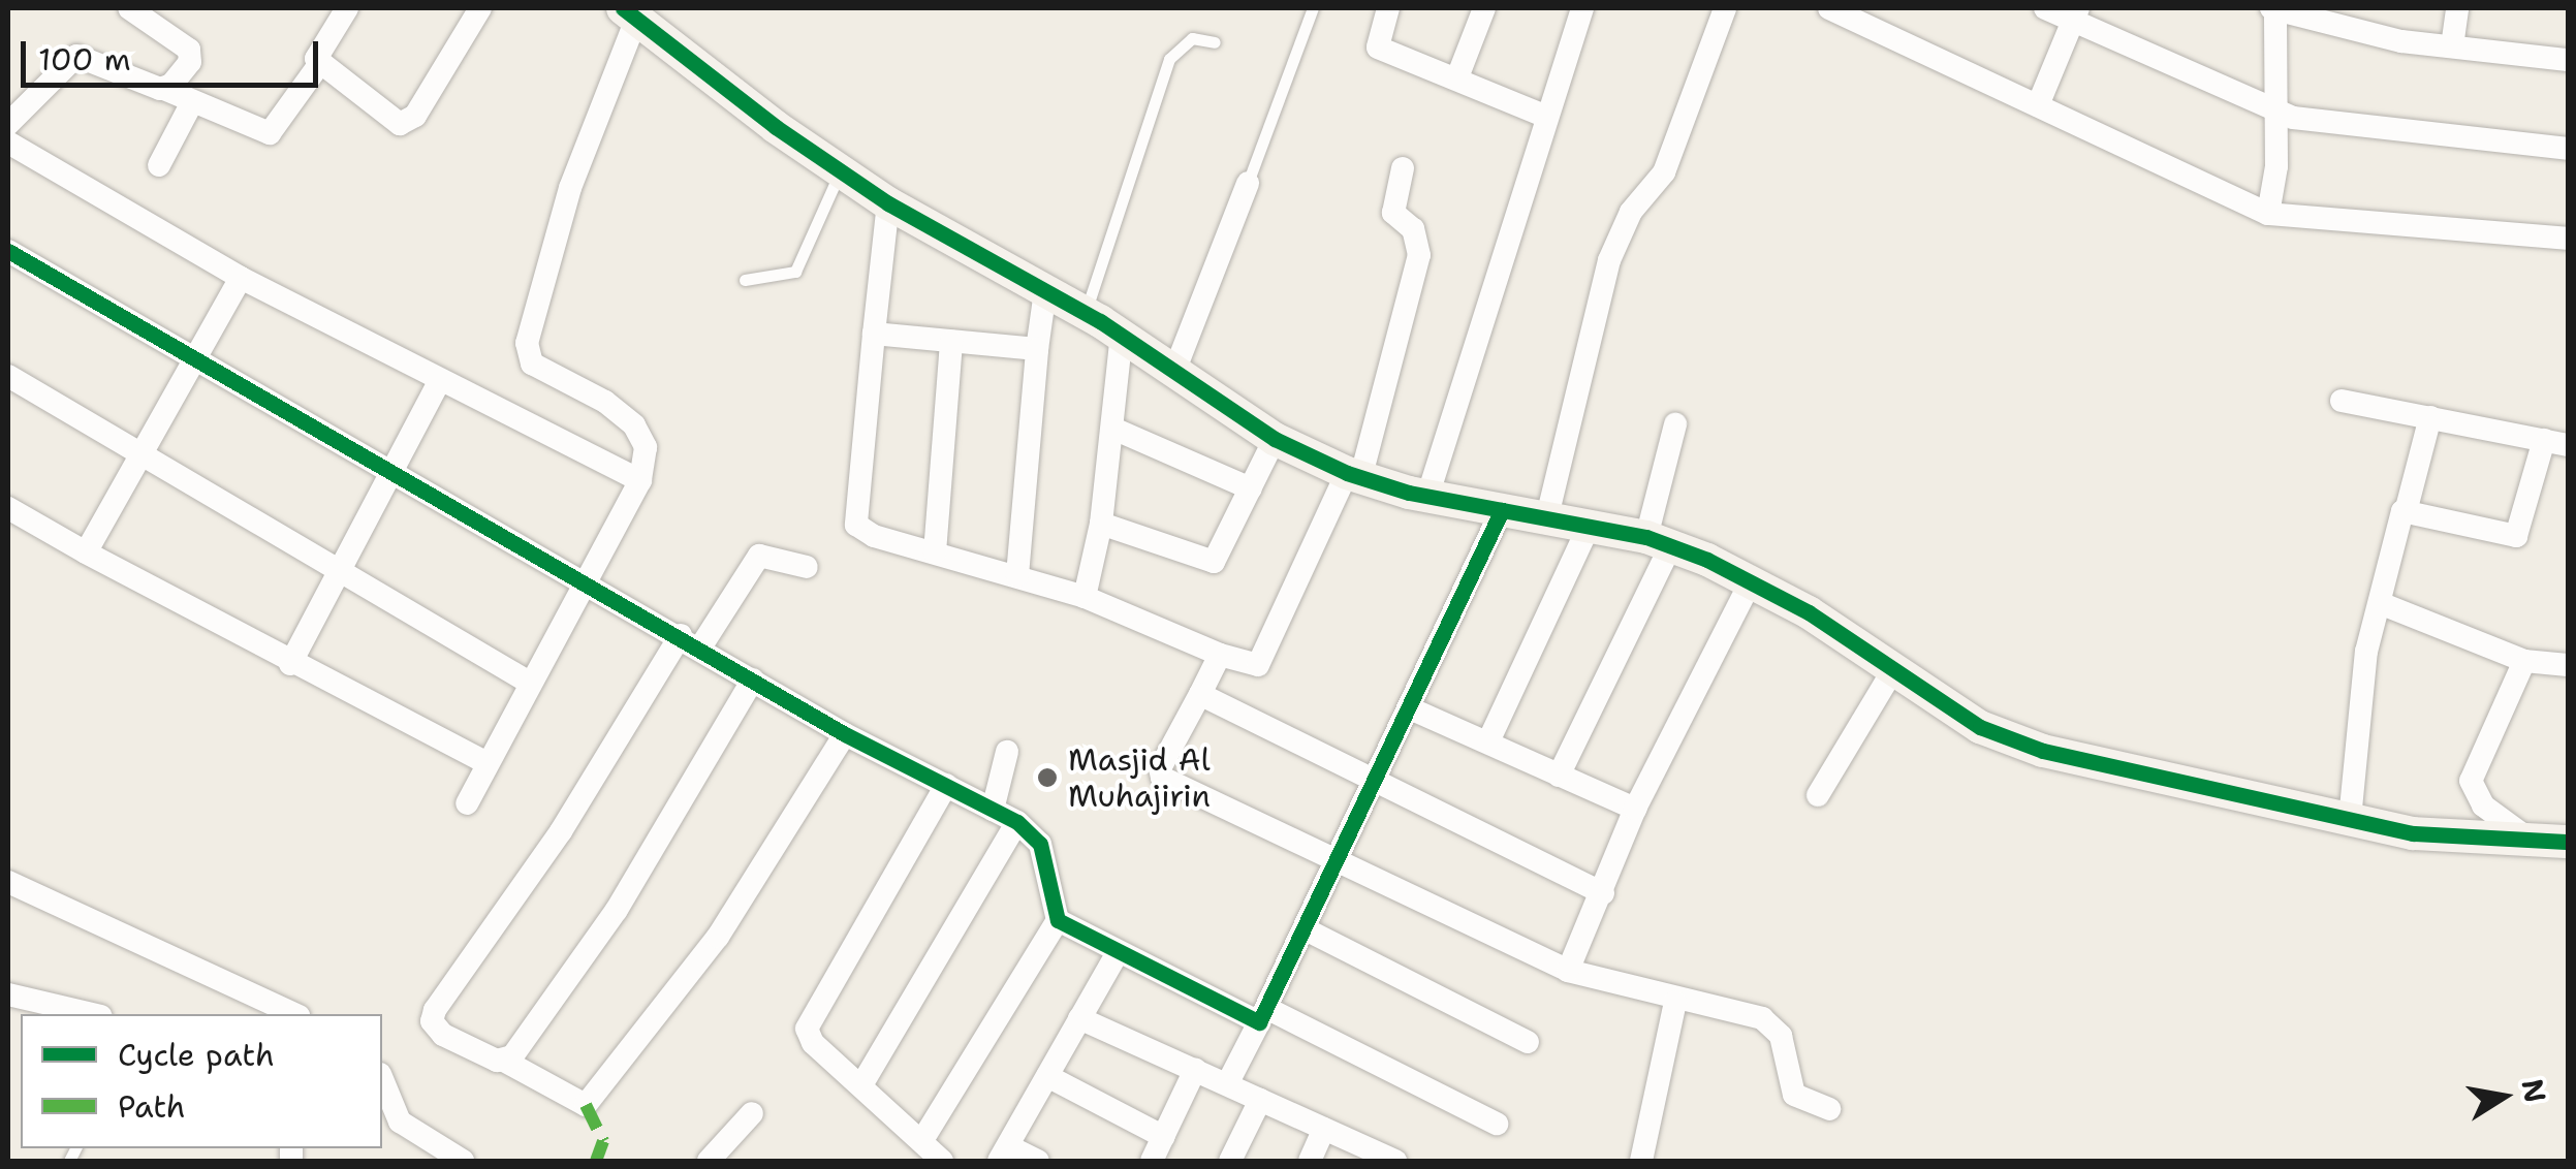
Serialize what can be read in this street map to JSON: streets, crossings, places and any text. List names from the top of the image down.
{
  "places": ["Masjid Al Muhajirin"],
  "legend": ["Cycle path", "Path"],
  "scale_bar": "100 m",
  "north": "right"
}
